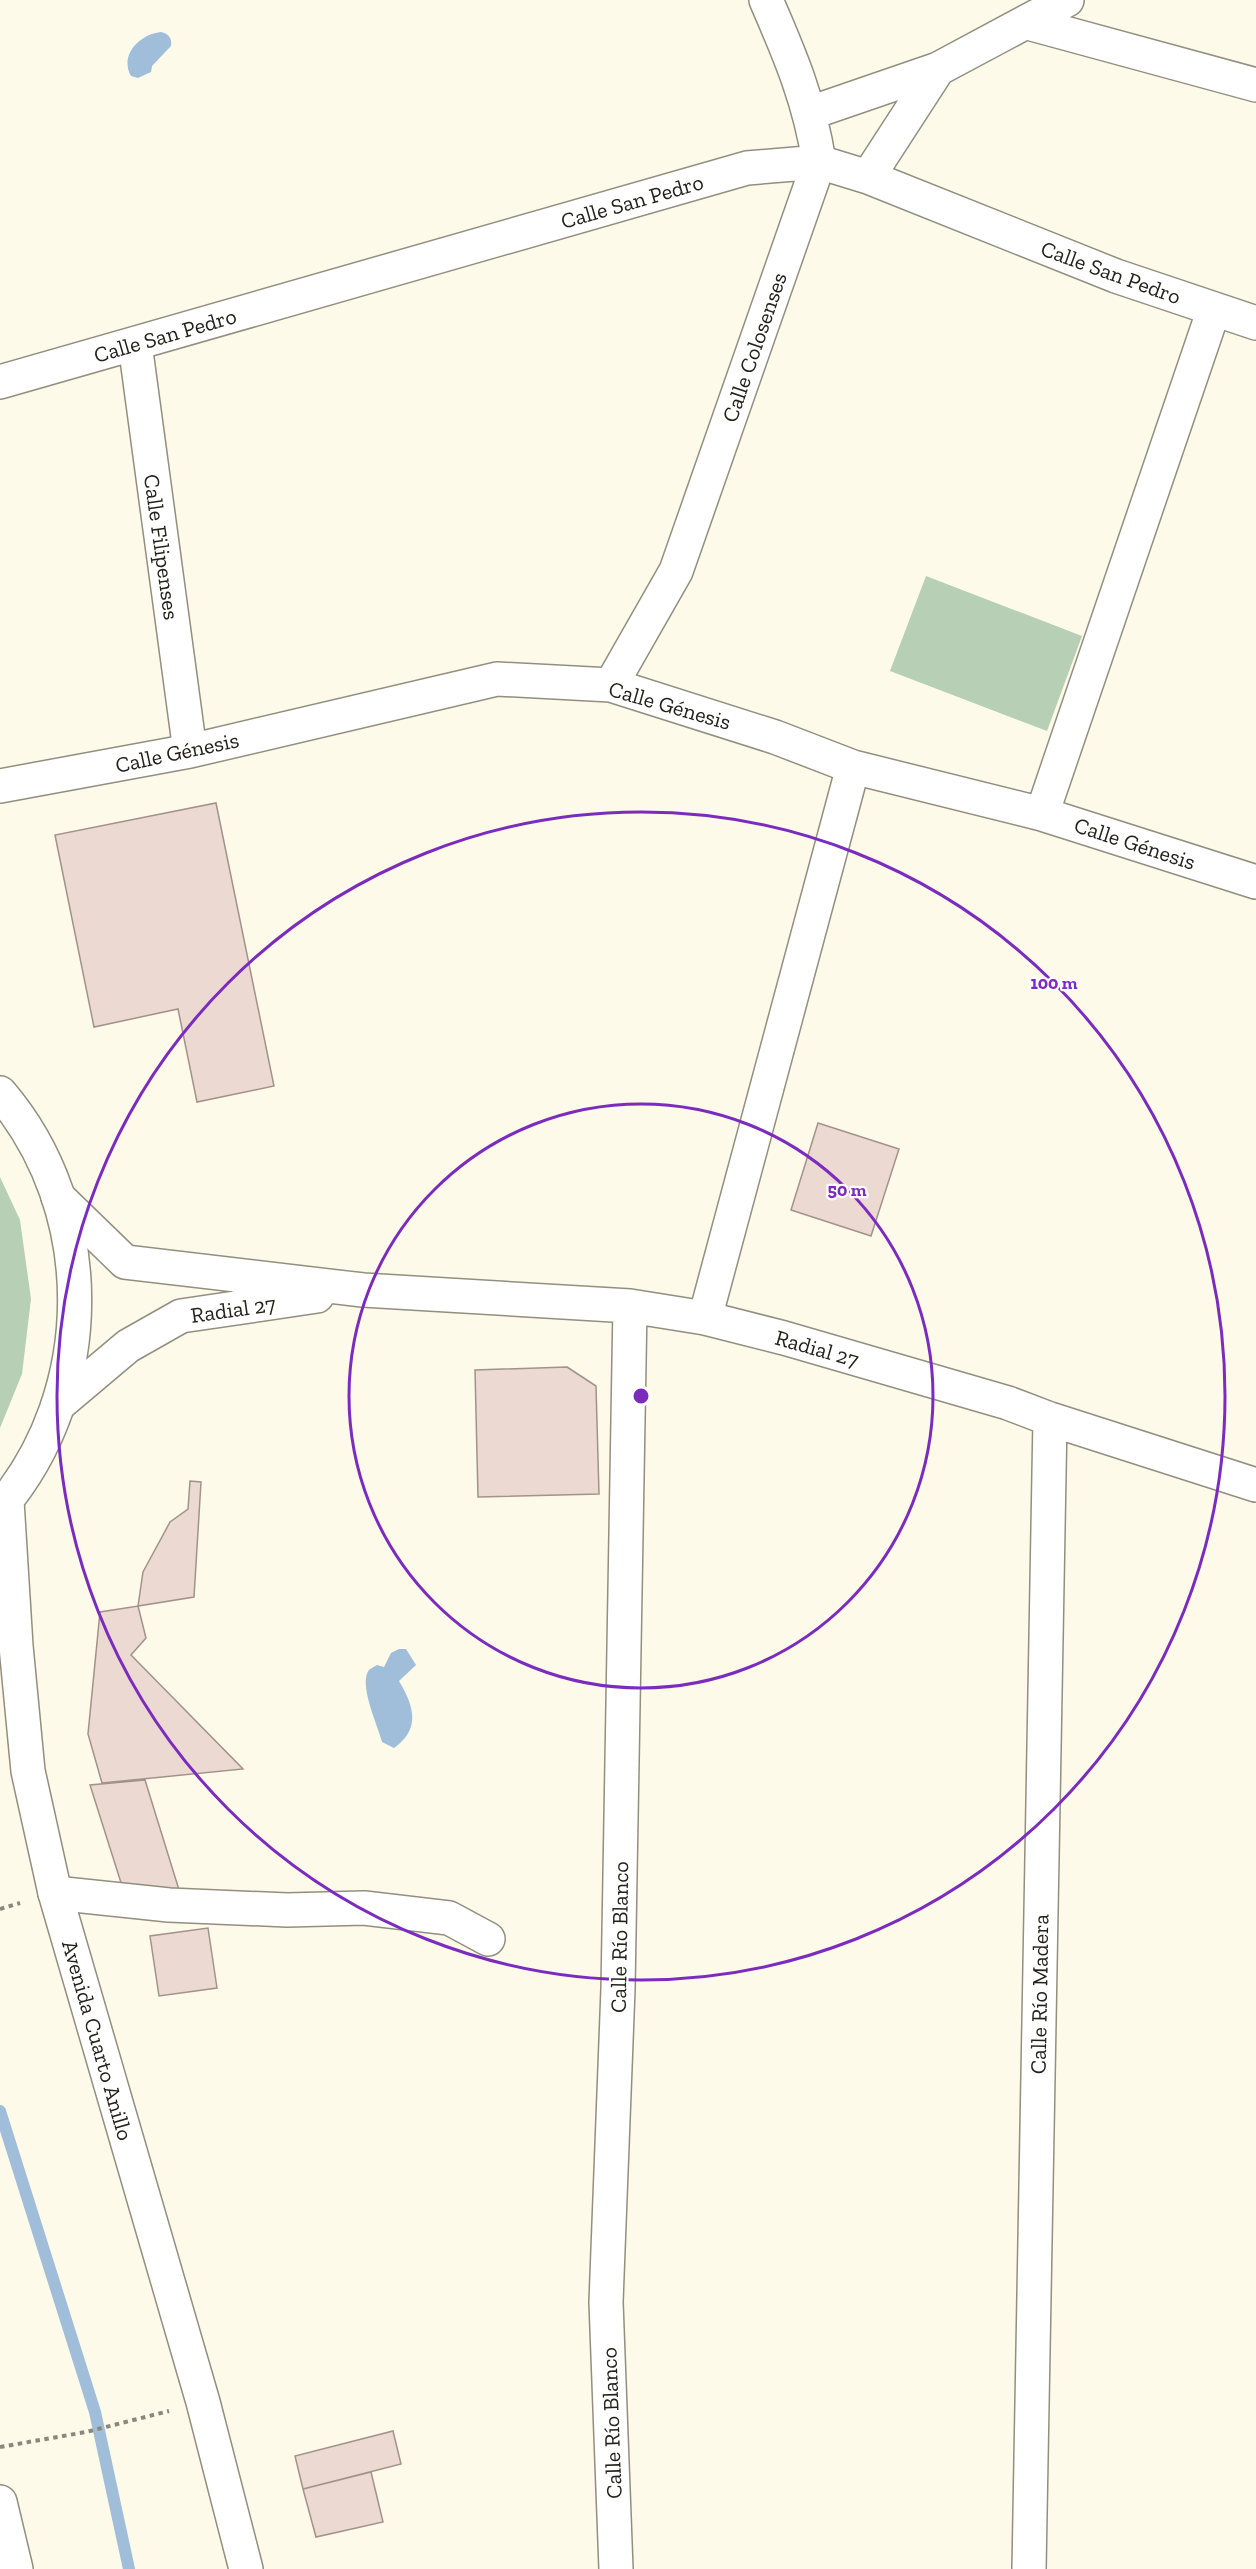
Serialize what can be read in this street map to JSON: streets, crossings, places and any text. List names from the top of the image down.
{
  "streets": {
    "main road": [
      "Calle San Pedro",
      "Calle Colosenses",
      "Calle Filipenses",
      "Calle Génesis",
      "Radial 27",
      "Calle Río Blanco",
      "Calle Río Madera",
      "Avenida Cuarto Anillo"
    ]
  },
  "crossings": [
    ["Calle San Pedro", "Calle Colosenses"],
    ["Calle San Pedro", "Calle Filipenses"],
    ["Calle Colosenses", "Calle Génesis"],
    ["Calle Filipenses", "Calle Génesis"],
    ["Radial 27", "Calle Río Blanco"],
    ["Radial 27", "Calle Río Madera"]
  ],
  "rings": ["100 m", "50 m"]
}
